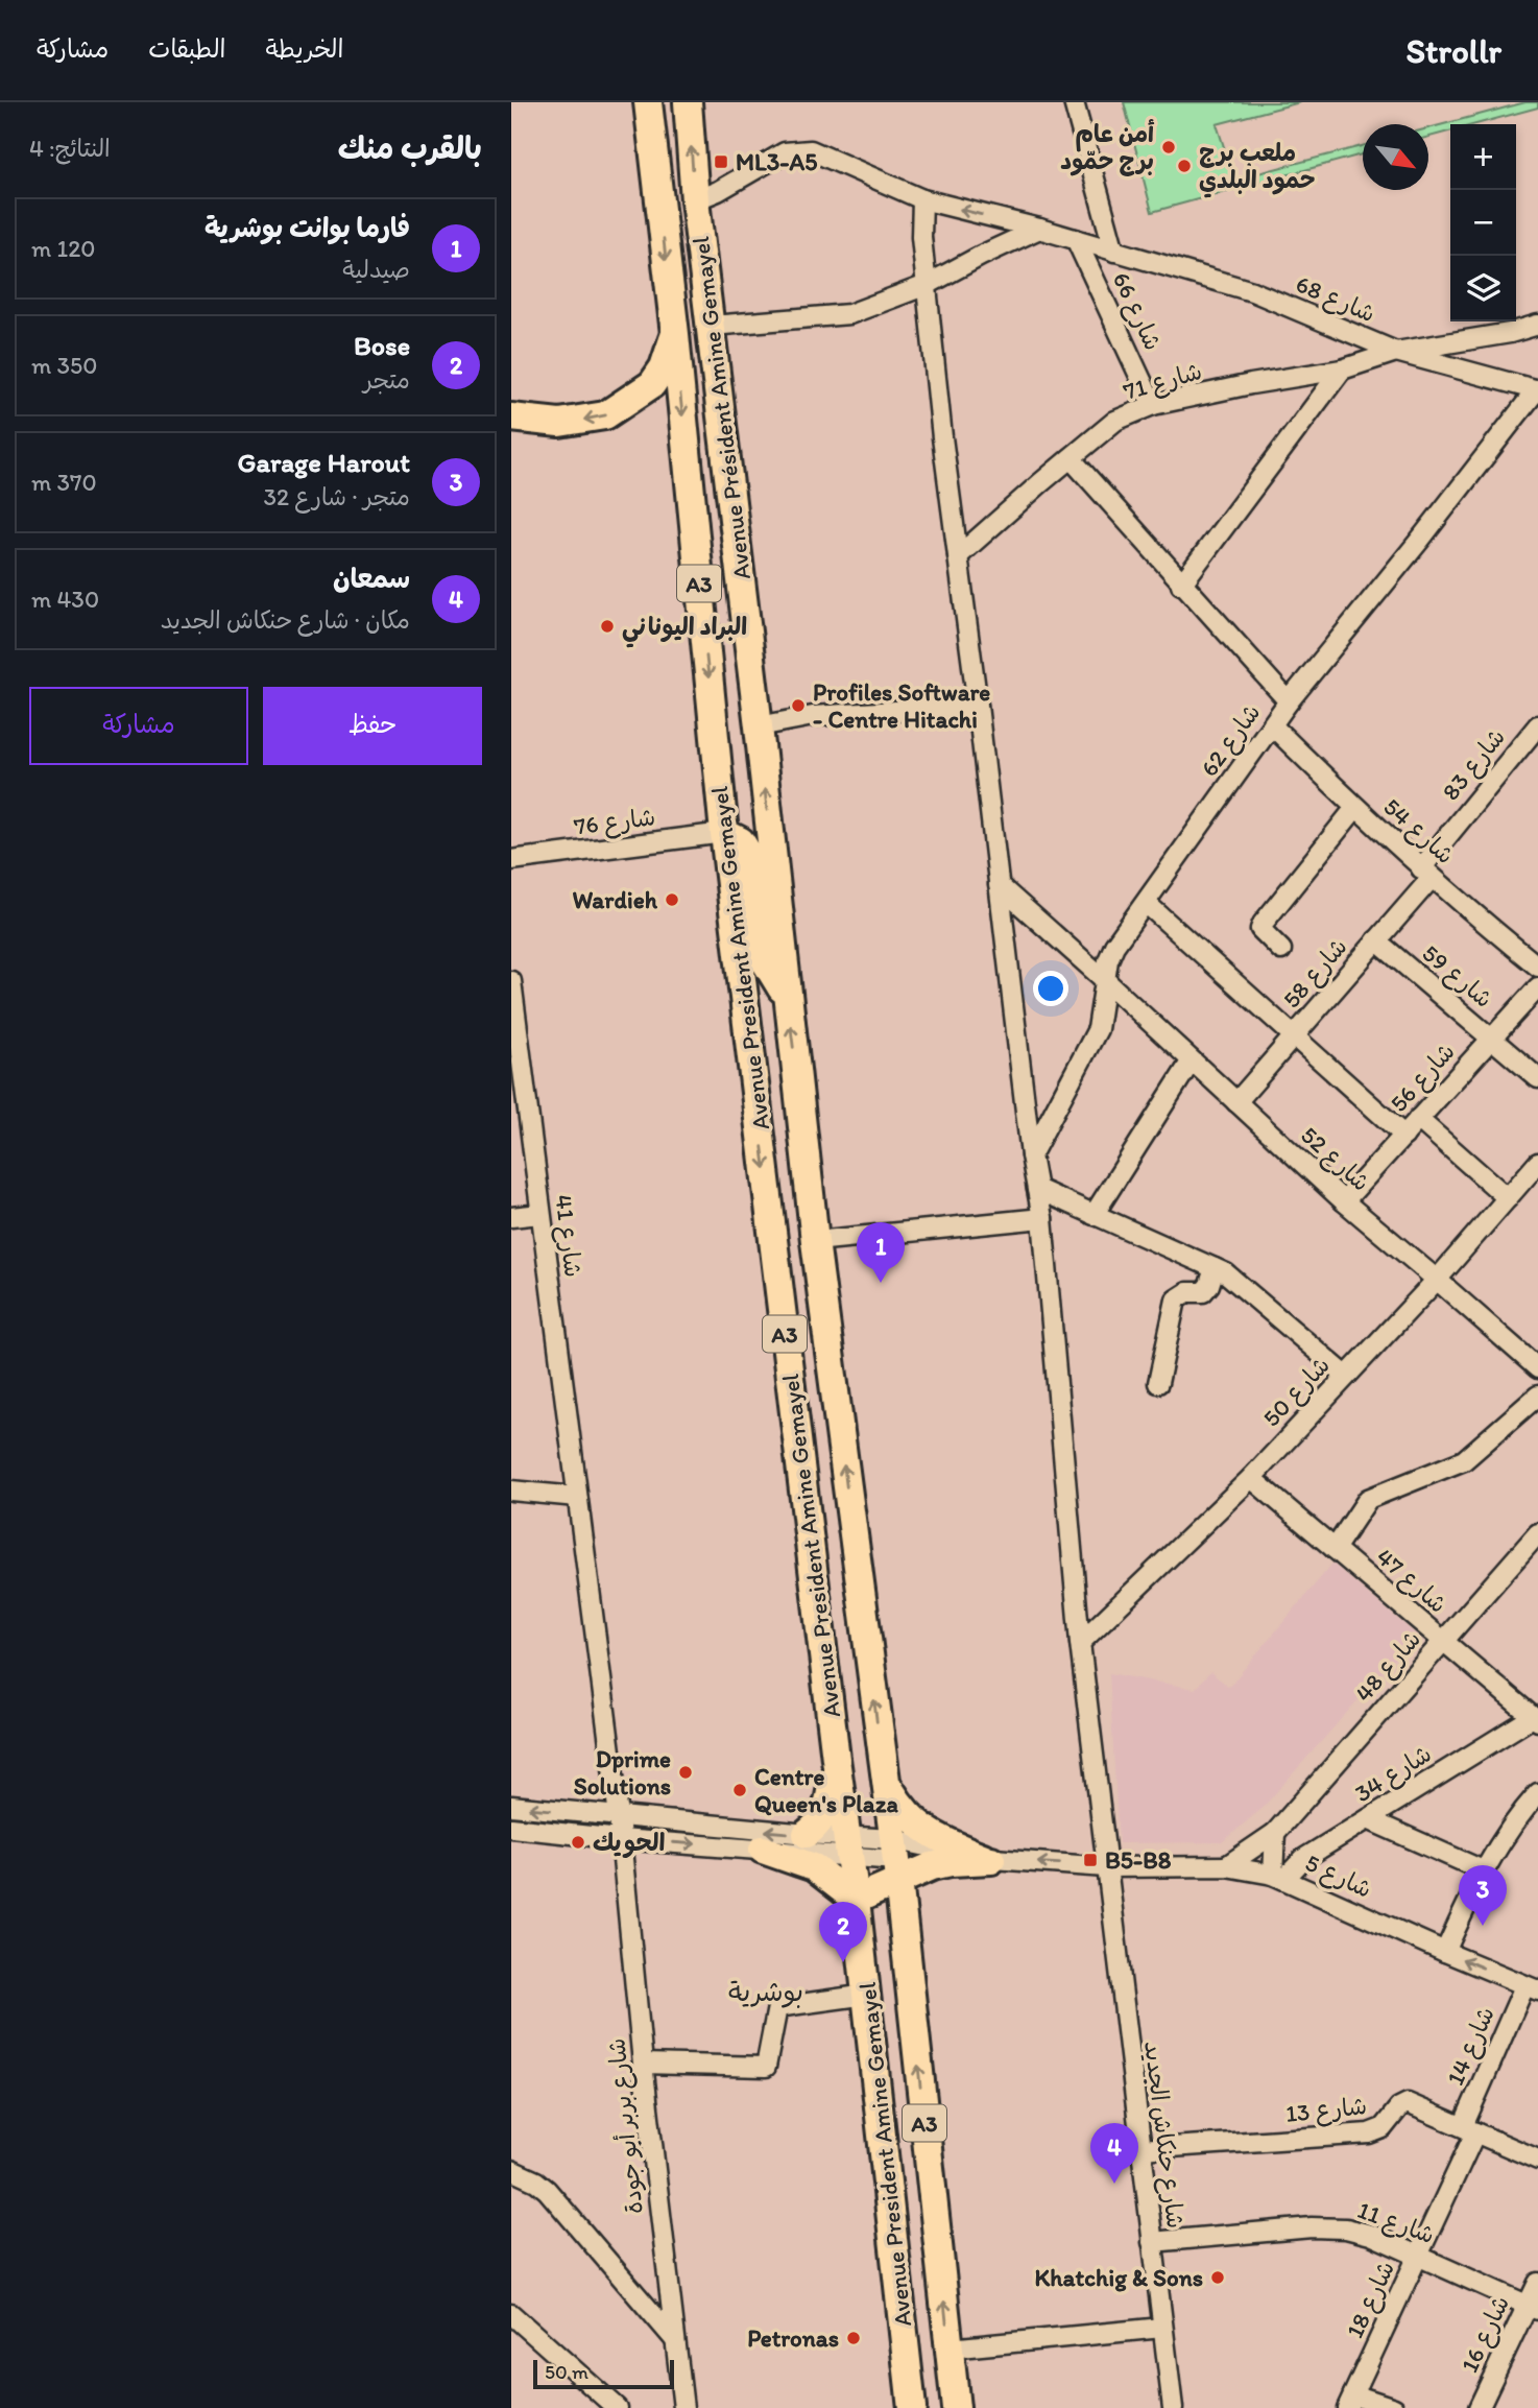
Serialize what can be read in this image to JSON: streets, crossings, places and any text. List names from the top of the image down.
{
  "streets": {
    "highway": ["Avenue Président Amine Gemayel", "A3", "Avenue President Amine Gemayel"],
    "street": [
      "شارع 68",
      "شارع 66",
      "شارع 71",
      "شارع 62",
      "شارع 83",
      "شارع 76",
      "شارع 54",
      "شارع 58",
      "شارع 59",
      "شارع 56",
      "شارع 52",
      "شارع 41",
      "شارع 50",
      "شارع 47",
      "شارع 48",
      "شارع 34",
      "شارع 5",
      "شارع 14",
      "شارع 13",
      "شارع بربر أبو جودة",
      "شارع حنكاش الجديد",
      "شارع 11",
      "شارع 18",
      "شارع 16"
    ]
  },
  "crossings": [
    ["شارع 68", "شارع 66"],
    ["شارع 68", "شارع 71"],
    ["شارع 68", "Avenue Président Amine Gemayel"],
    ["شارع 68", "شارع 62"],
    ["شارع 68", "شارع حنكاش الجديد"],
    ["شارع 66", "شارع 71"],
    ["شارع 71", "شارع حنكاش الجديد"],
    ["Avenue Président Amine Gemayel", "Avenue President Amine Gemayel"],
    ["شارع 62", "شارع 54"],
    ["شارع 62", "شارع 52"],
    ["شارع 62", "شارع حنكاش الجديد"],
    ["شارع 83", "شارع 54"],
    ["شارع 83", "شارع 58"],
    ["شارع 76", "Avenue President Amine Gemayel"],
    ["شارع 54", "شارع 58"],
    ["Avenue President Amine Gemayel", "شارع 5"],
    ["شارع 58", "شارع 59"],
    ["شارع 58", "شارع 52"],
    ["شارع 59", "شارع 56"],
    ["شارع 56", "شارع 52"],
    ["شارع 52", "شارع 50"],
    ["شارع 52", "شارع حنكاش الجديد"],
    ["شارع 41", "شارع بربر أبو جودة"],
    ["شارع 50", "شارع 47"],
    ["شارع 50", "شارع حنكاش الجديد"],
    ["شارع 47", "شارع 48"],
    ["شارع 47", "شارع 34"],
    ["شارع 48", "شارع 5"],
    ["شارع 34", "شارع 5"],
    ["شارع 5", "شارع 14"],
    ["شارع 5", "شارع حنكاش الجديد"],
    ["شارع 14", "شارع 13"],
    ["شارع 14", "شارع 18"],
    ["شارع 13", "شارع حنكاش الجديد"],
    ["شارع 13", "شارع 18"],
    ["شارع حنكاش الجديد", "شارع 11"],
    ["شارع 11", "شارع 18"],
    ["شارع 11", "شارع 16"]
  ],
  "districts": ["بوشرية"],
  "places": {
    "other": [
      "أمن عام برج حمّود",
      "ملعب برج حمود البلدي",
      "البراد اليوناني",
      "Profiles Software - Centre Hitachi",
      "Wardieh",
      "Dprime Solutions",
      "Centre Queen's Plaza",
      "الحويك",
      "Khatchig & Sons",
      "Petronas"
    ],
    "transit": ["ML3-A5", "B5-B8"]
  },
  "scale_bar": "50 m",
  "north": "bottom right",
  "page": {
    "header": "Strollr",
    "nav": ["الخريطة", "الطبقات", "مشاركة"],
    "heading": ["بالقرب منك", "النتائج: 4"],
    "map_buttons": ["+", "−"],
    "list": [
      {
        "mark": "1",
        "name": "فارما بوانت بوشرية",
        "note": "صيدلية",
        "value": "120 m"
      },
      {
        "mark": "2",
        "name": "Bose",
        "note": "متجر",
        "value": "350 m"
      },
      {
        "mark": "3",
        "name": "Garage Harout",
        "note": "متجر · شارع 32",
        "value": "370 m"
      },
      {
        "mark": "4",
        "name": "سمعان",
        "note": "مكان · شارع حنكاش الجديد",
        "value": "430 m"
      }
    ],
    "buttons": ["حفظ", "مشاركة"],
    "pins": [
      "1",
      "3",
      "2",
      "4"
    ],
    "scale": "50 m"
  }
}
